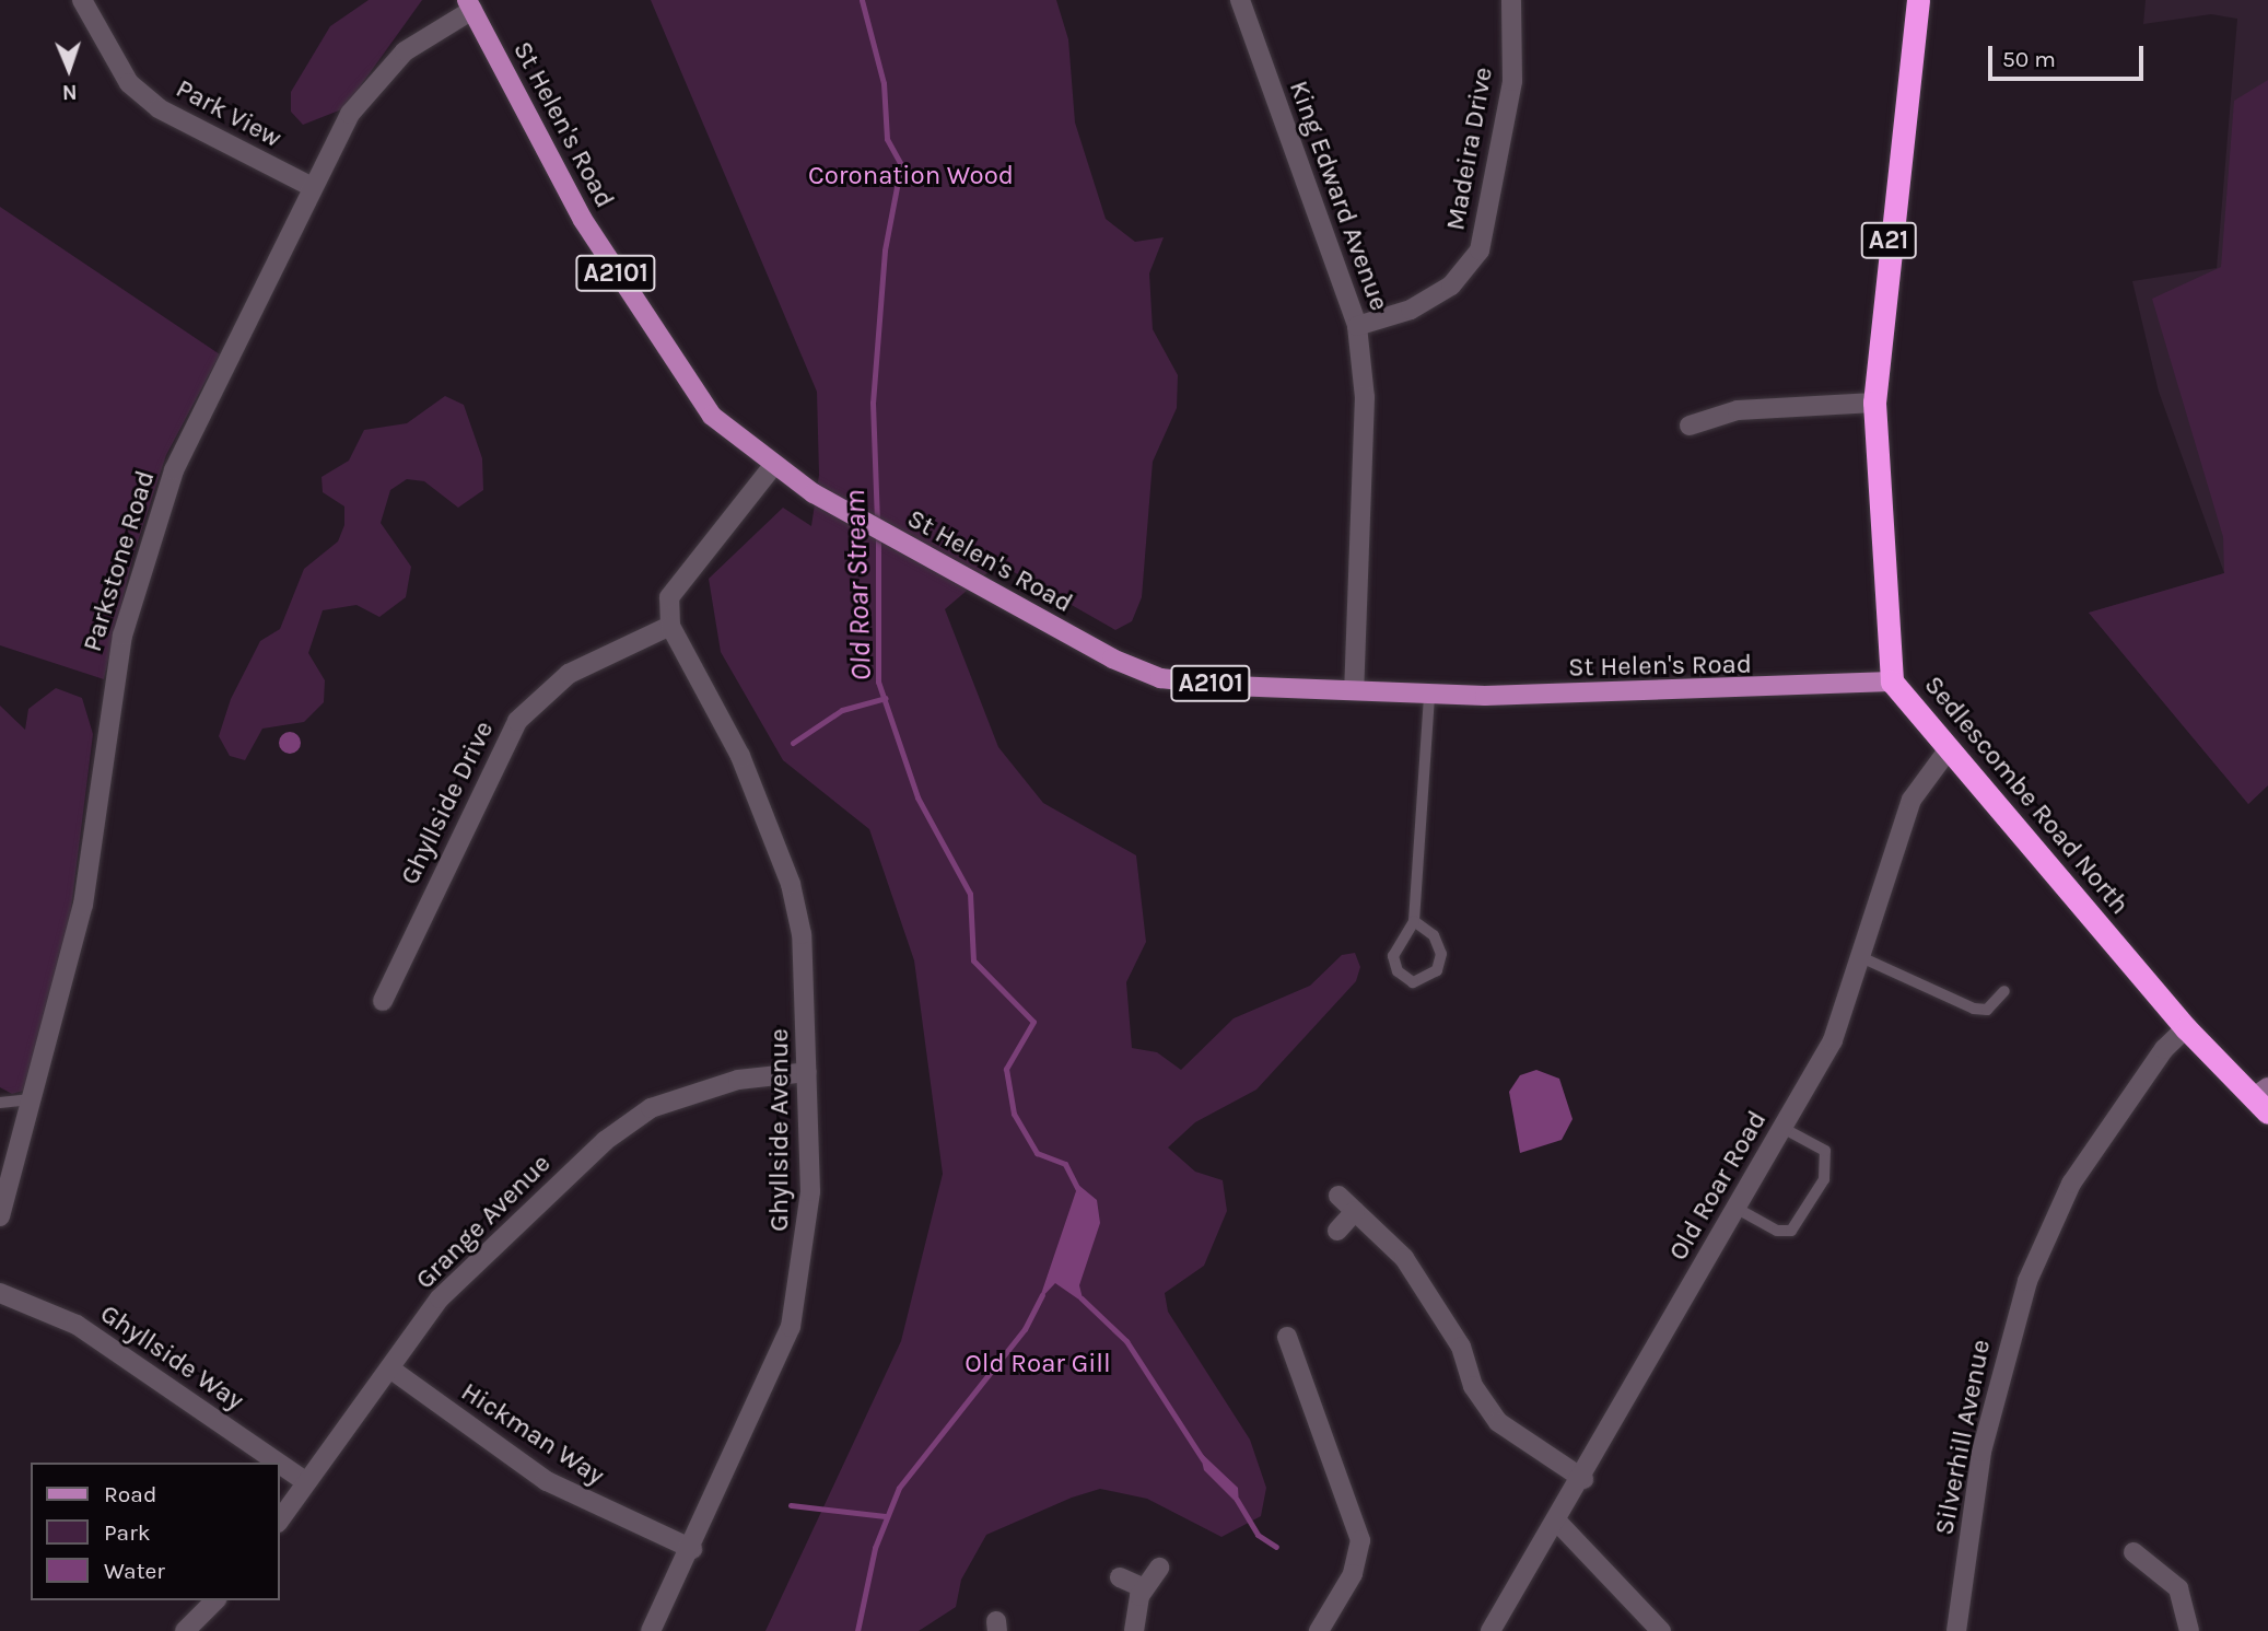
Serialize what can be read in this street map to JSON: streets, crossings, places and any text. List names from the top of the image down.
{
  "streets": {
    "highway": ["A21", "Sedlescombe Road North"],
    "main road": ["St Helen's Road", "A2101"],
    "street": [
      "Park View",
      "Madeira Drive",
      "King Edward Avenue",
      "Parkstone Road",
      "Ghyllside Drive",
      "Ghyllside Avenue",
      "Old Roar Road",
      "Grange Avenue",
      "Ghyllside Way",
      "Hickman Way",
      "Silverhill Avenue"
    ]
  },
  "crossings": [
    ["Park View", "Parkstone Road"],
    ["St Helen's Road", "King Edward Avenue"],
    ["St Helen's Road", "Parkstone Road"],
    ["St Helen's Road", "Sedlescombe Road North"],
    ["Madeira Drive", "King Edward Avenue"],
    ["Sedlescombe Road North", "Old Roar Road"],
    ["Sedlescombe Road North", "Silverhill Avenue"],
    ["Ghyllside Drive", "Ghyllside Avenue"],
    ["Ghyllside Avenue", "Grange Avenue"],
    ["Ghyllside Avenue", "Hickman Way"],
    ["Grange Avenue", "Ghyllside Way"],
    ["Grange Avenue", "Hickman Way"]
  ],
  "water": ["Old Roar Stream"],
  "parks": ["Coronation Wood", "Old Roar Gill"],
  "legend": ["Road", "Park", "Water"],
  "scale_bar": "50 m",
  "north": "bottom"
}
